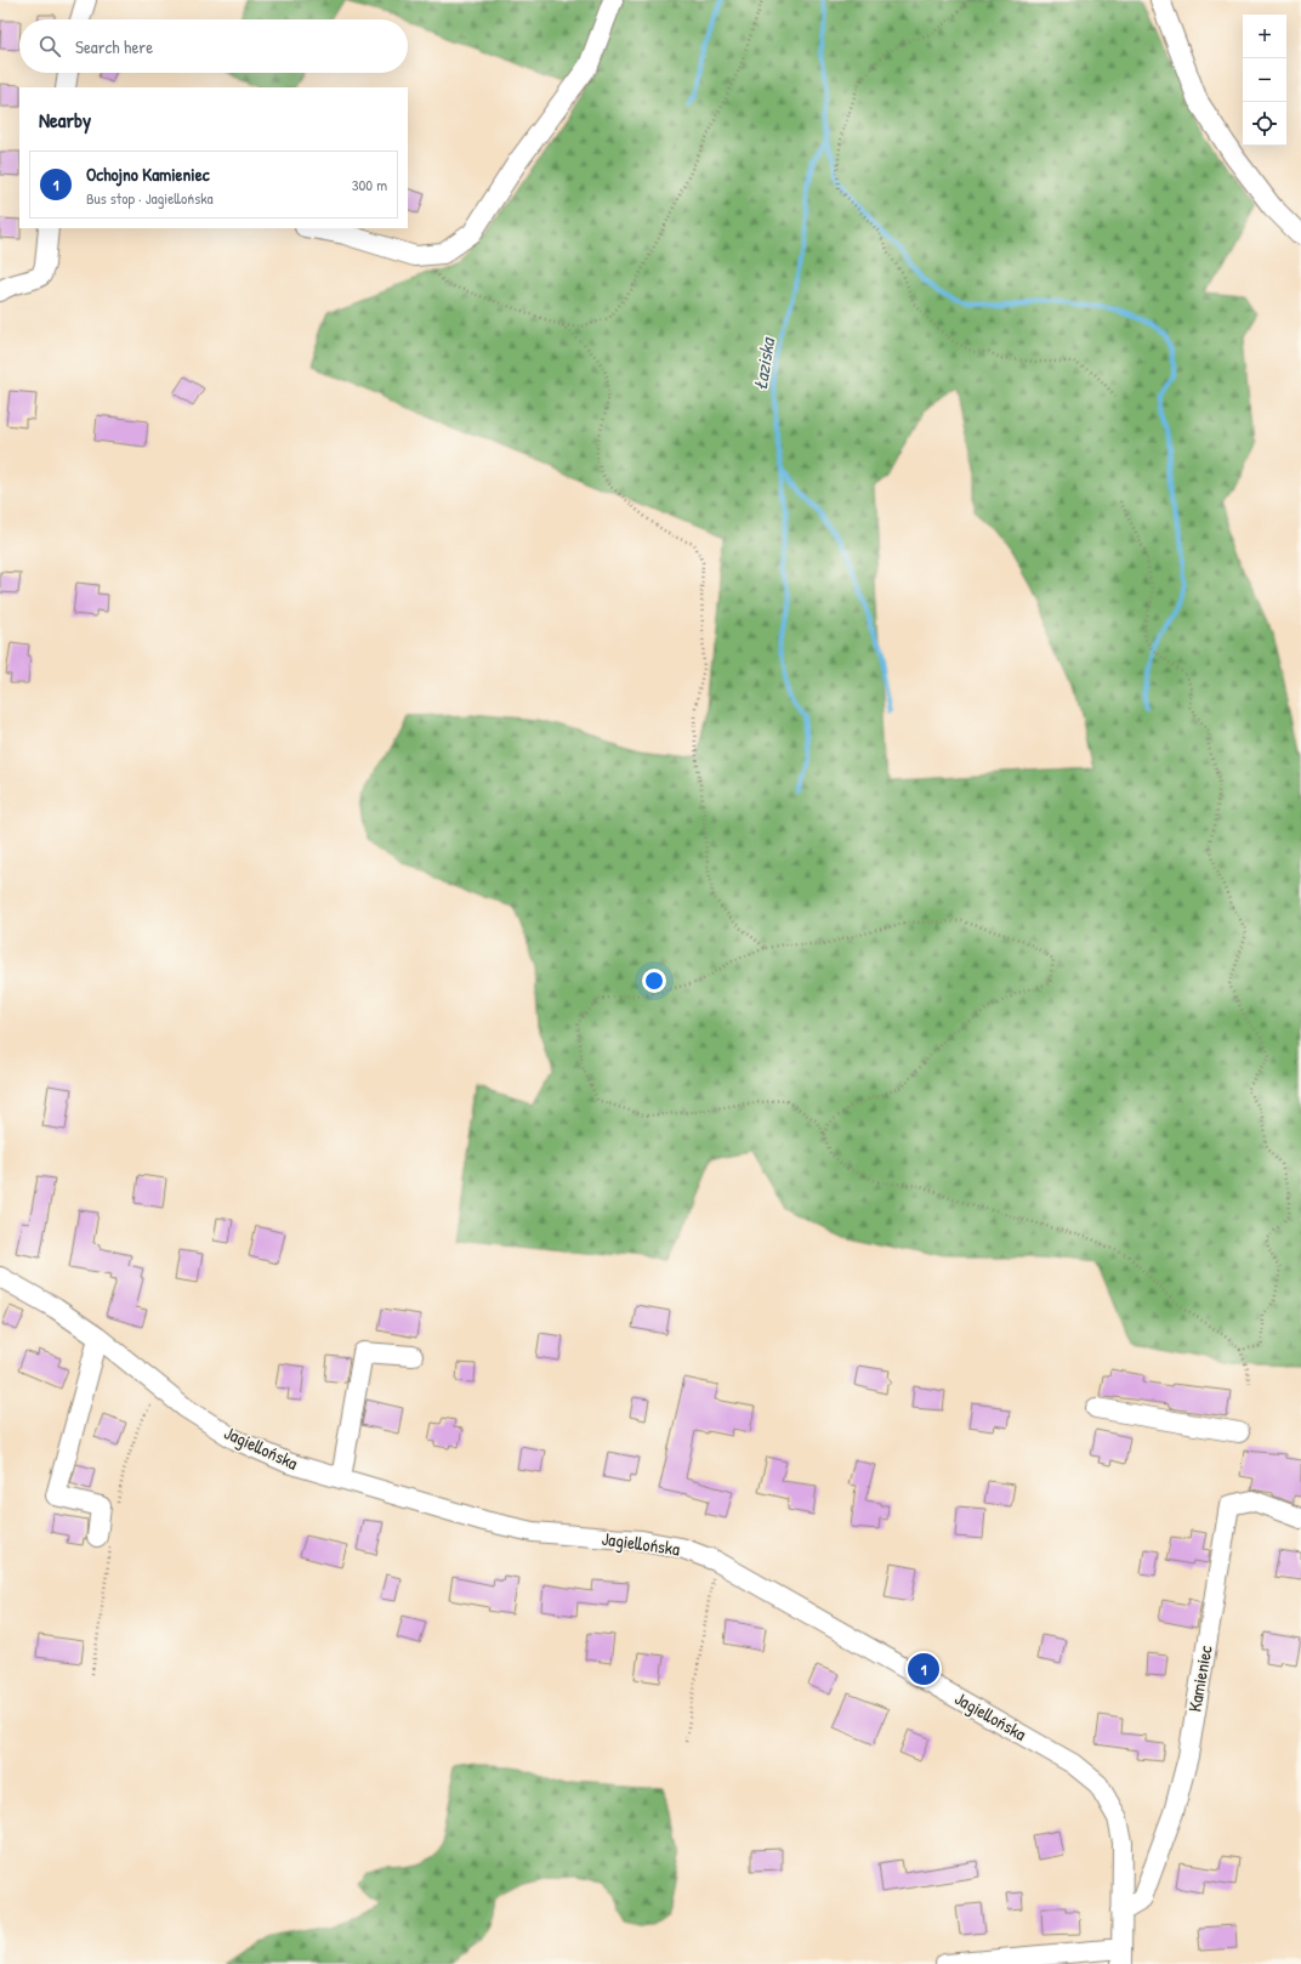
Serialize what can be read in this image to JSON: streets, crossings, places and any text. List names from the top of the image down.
{
  "streets": {
    "street": ["Jagiellońska", "Kamieniec"]
  },
  "crossings": [
    ["Jagiellońska", "Kamieniec"]
  ],
  "water": ["Łaziska"],
  "page": {
    "map_buttons": ["+", "−"],
    "search": "Search here",
    "heading": "Nearby",
    "list": [
      {
        "mark": "1",
        "name": "Ochojno Kamieniec",
        "note": "Bus stop · Jagiellońska",
        "value": "300 m"
      }
    ],
    "pins": "1"
  }
}
